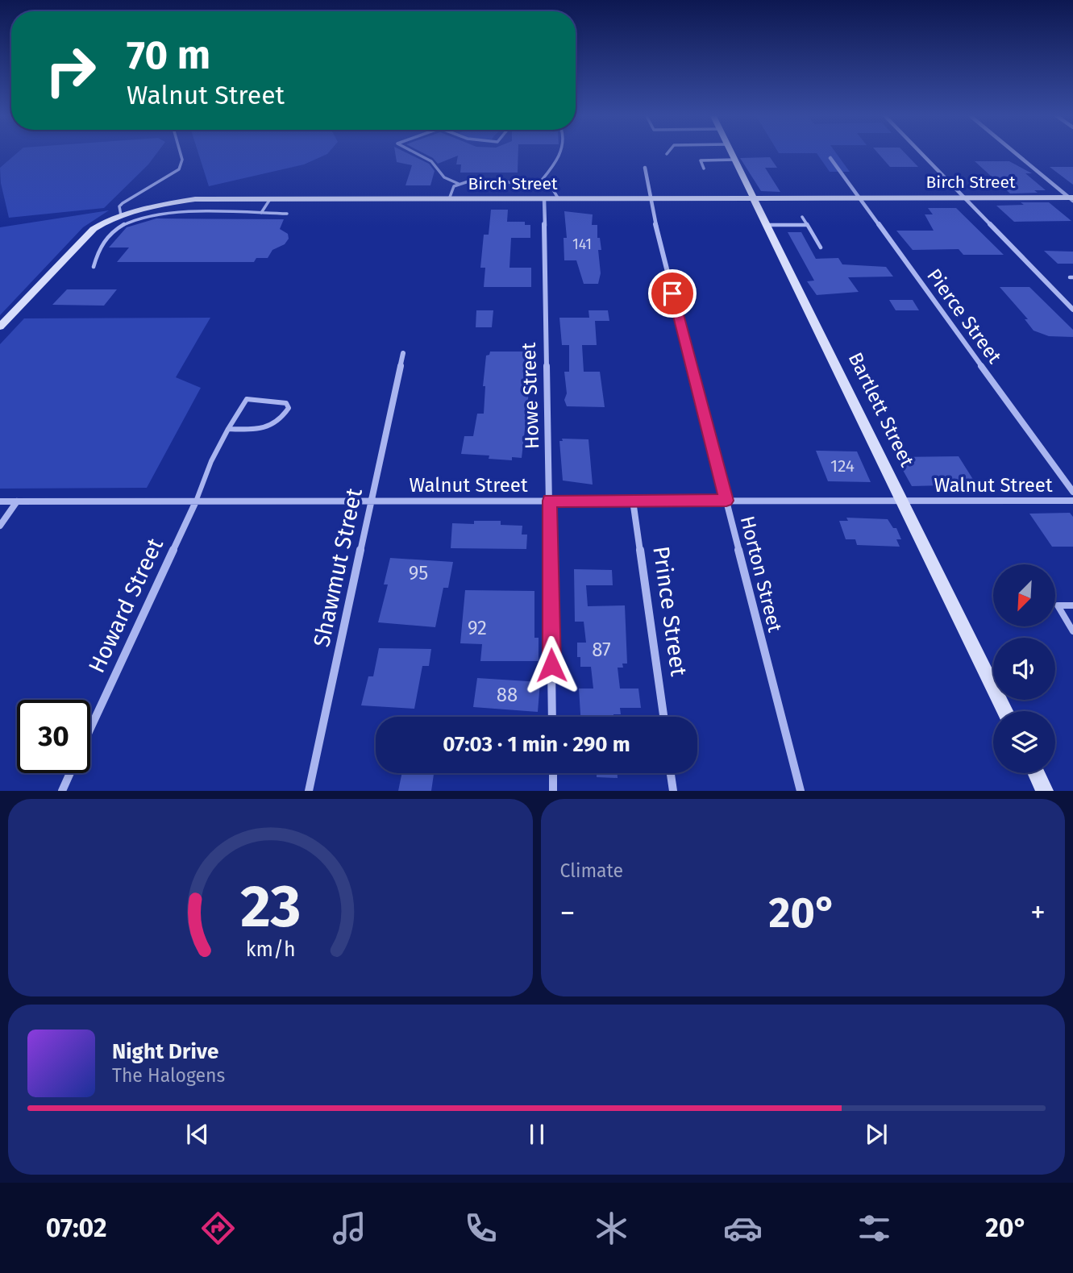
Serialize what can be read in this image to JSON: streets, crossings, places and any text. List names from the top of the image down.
{
  "streets": {
    "street": [
      "Birch Street",
      "Pierce Street",
      "Howe Street",
      "Bartlett Street",
      "Walnut Street",
      "Shawmut Street",
      "Horton Street",
      "Howard Street",
      "Prince Street"
    ]
  },
  "crossings": [
    ["Birch Street", "Pierce Street"],
    ["Birch Street", "Howe Street"],
    ["Birch Street", "Bartlett Street"],
    ["Birch Street", "Horton Street"],
    ["Howe Street", "Walnut Street"],
    ["Bartlett Street", "Walnut Street"],
    ["Walnut Street", "Shawmut Street"],
    ["Walnut Street", "Horton Street"],
    ["Walnut Street", "Howard Street"],
    ["Walnut Street", "Prince Street"]
  ],
  "house_numbers": [
    "141",
    "124",
    "95",
    "92",
    "87",
    "88"
  ],
  "north": "bottom left",
  "page": {
    "turn": ["70 m", "Walnut Street"],
    "limit": "30",
    "trip": "07:03 · 1 min · 290 m",
    "tile": "Climate",
    "heat": ["−", "20°", "+"],
    "song": ["Night Drive", "The Halogens"],
    "tabs": ["07:02", "20°"],
    "gauge": ["23", "km/h"]
  }
}
